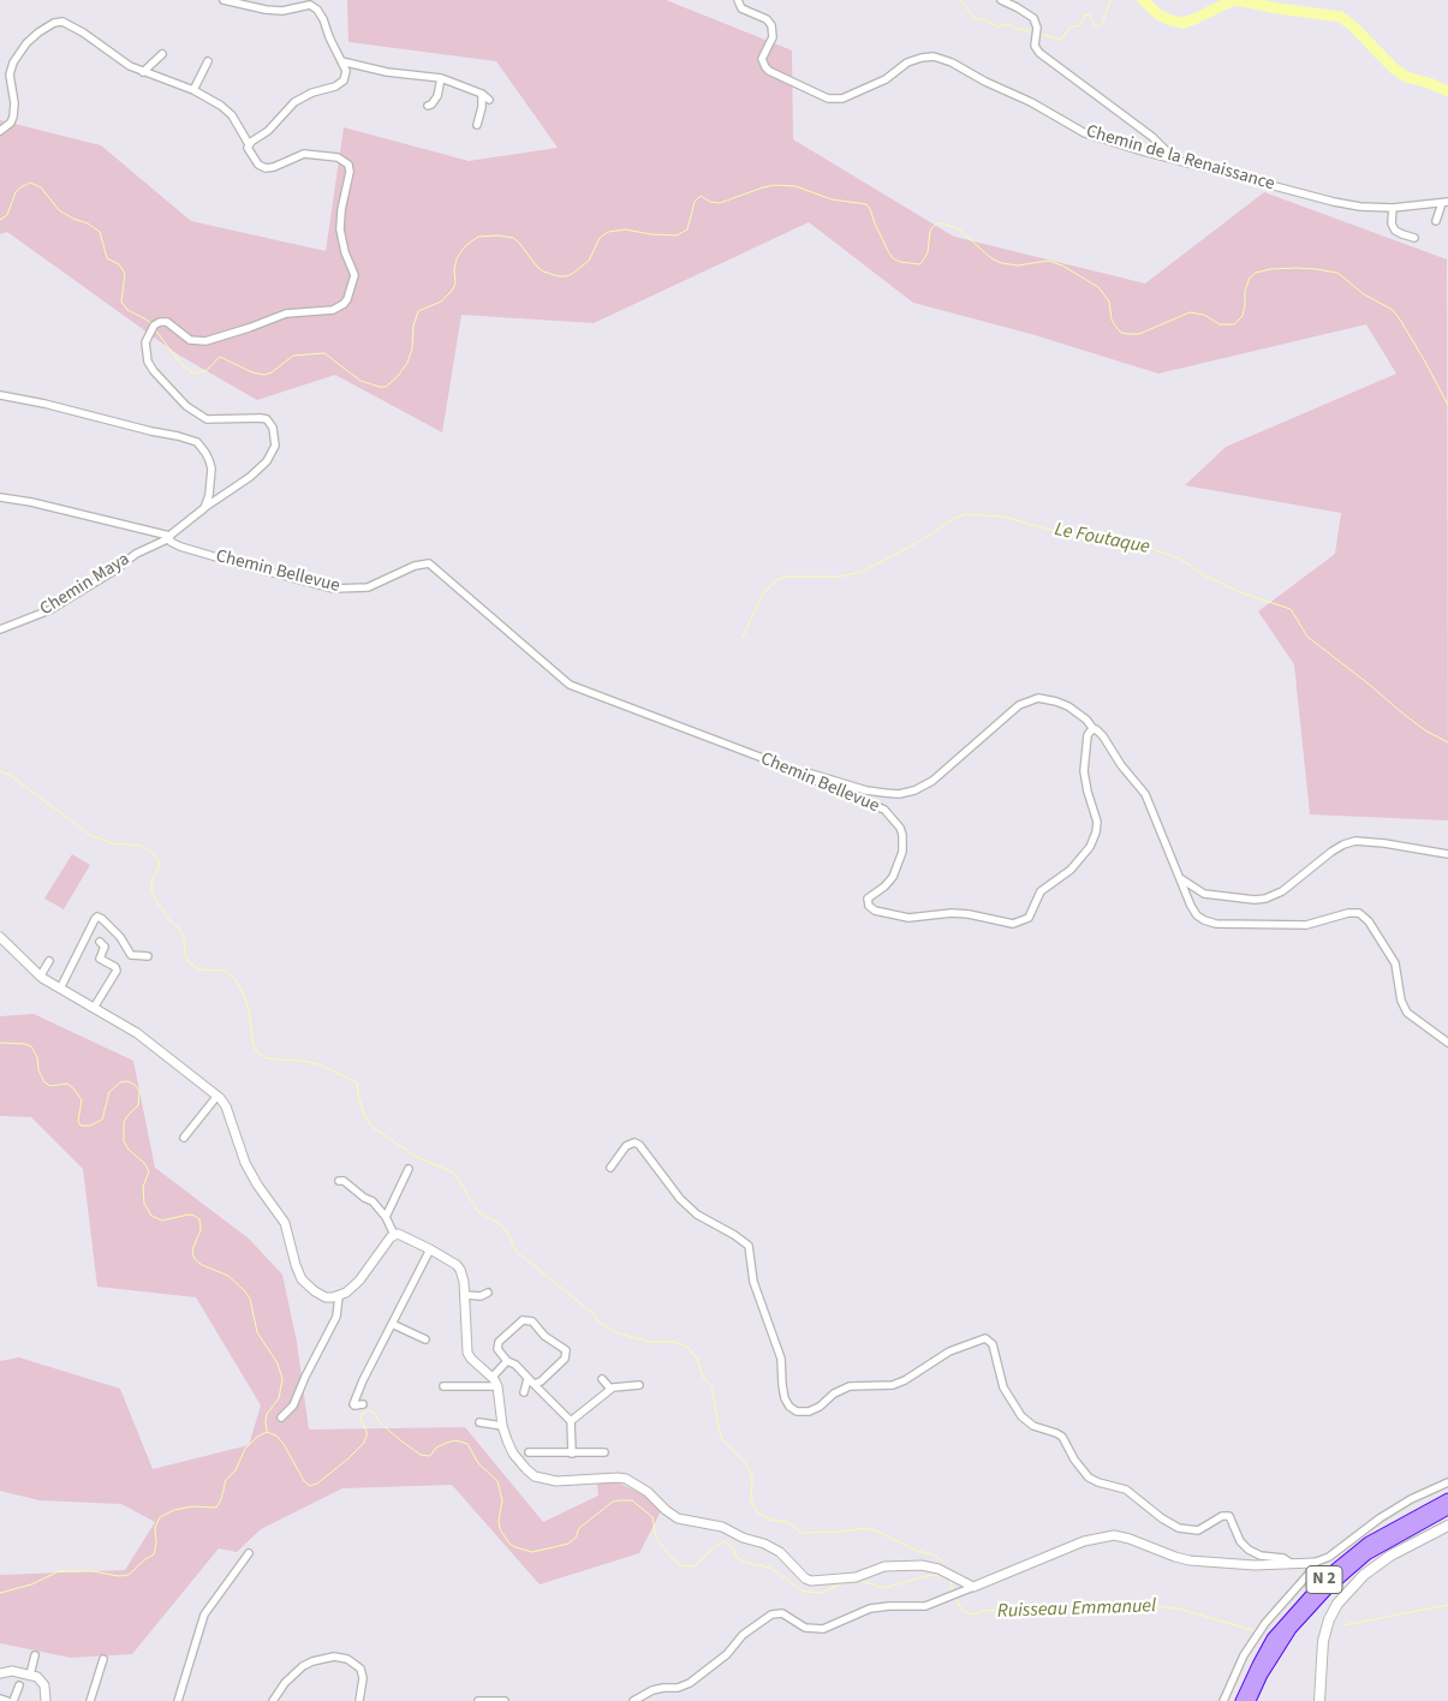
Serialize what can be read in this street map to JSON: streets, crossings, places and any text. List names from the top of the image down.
{
  "streets": {
    "highway": ["N 2"],
    "street": ["Chemin de la Renaissance", "Chemin Bellevue", "Chemin Maya"]
  },
  "crossings": [
    ["Chemin Bellevue", "Chemin Maya"]
  ],
  "water": ["Le Foutaque", "Ruisseau Emmanuel"]
}
